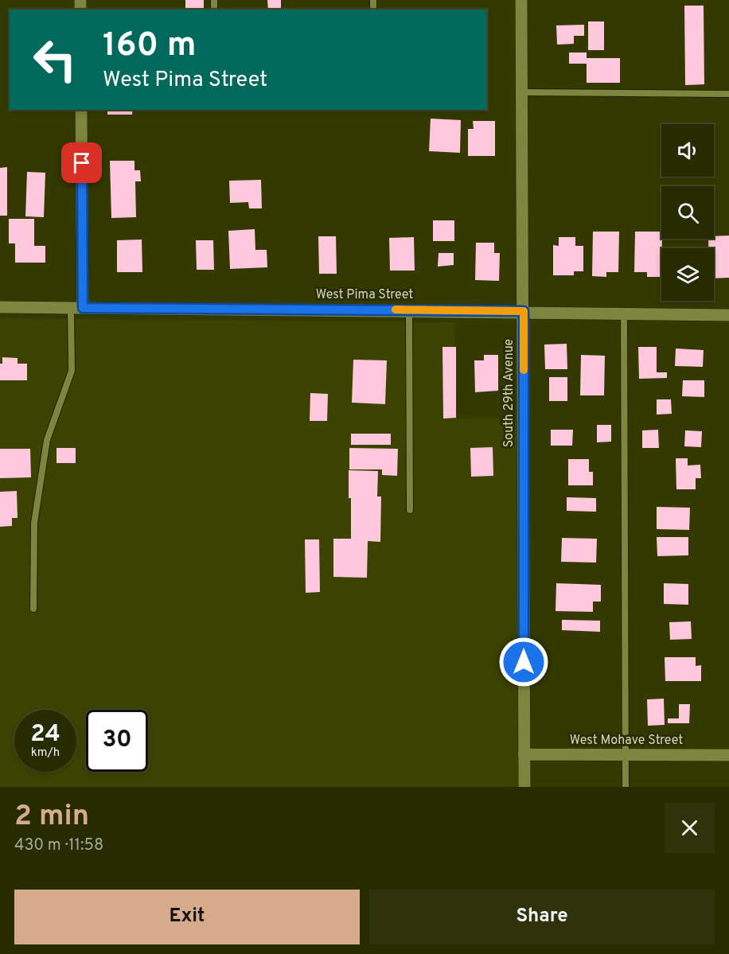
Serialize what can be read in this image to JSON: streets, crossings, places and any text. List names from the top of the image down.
{
  "streets": {
    "street": ["West Pima Street", "South 29th Avenue", "West Mohave Street"]
  },
  "crossings": [
    ["West Pima Street", "South 29th Avenue"],
    ["South 29th Avenue", "West Mohave Street"]
  ],
  "page": {
    "turn": ["160 m", "West Pima Street"],
    "speed": "24 km/h",
    "limit": "30",
    "heading": ["2 min", "430 m · 11:58"],
    "buttons": ["Exit", "Share"]
  }
}
